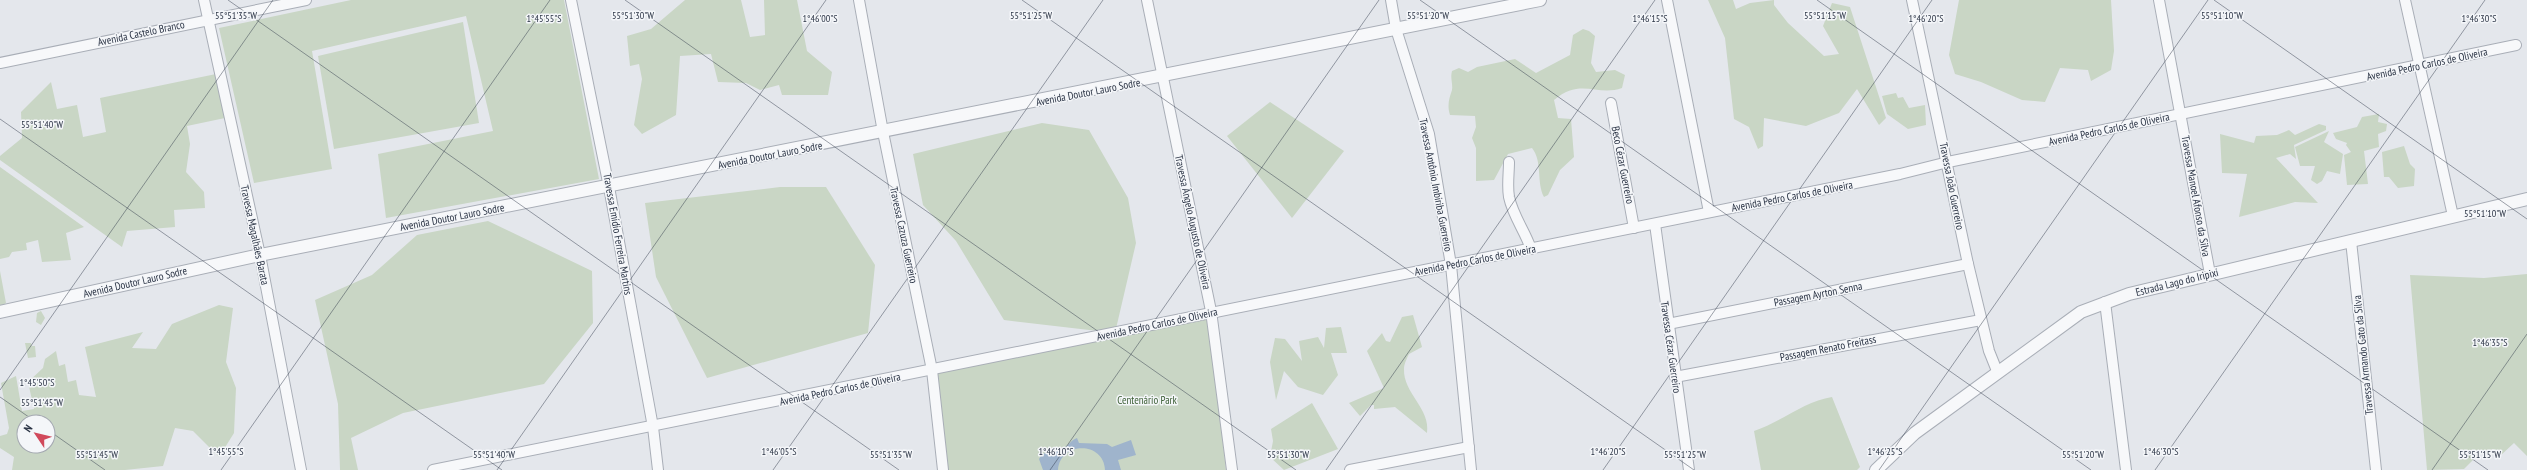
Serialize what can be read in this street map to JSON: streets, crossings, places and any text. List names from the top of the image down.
{
  "streets": {
    "street": [
      "Avenida Castelo Branco",
      "Avenida Pedro Carlos de Oliveira",
      "Avenida Doutor Lauro Sodre",
      "Beco Cézar Guerreiro",
      "Travessa Antônio Imbiriba Guerreiro",
      "Travessa João Guerreiro",
      "Travessa Manoel Afonso da Silva",
      "Travessa Ângelo Augusto de Oliveira",
      "Travessa Emídio Ferreira Martins",
      "Travessa Magalhães Barata",
      "Travessa Cazuza Guerreiro",
      "Estrada Lago do Iripixi",
      "Passagem Ayrton Senna",
      "Travessa Cézar Guerreiro",
      "Passagem Renato Freitass",
      "Travessa Armando Gato da Silva"
    ]
  },
  "crossings": [
    ["Avenida Castelo Branco", "Travessa Magalhães Barata"],
    ["Avenida Pedro Carlos de Oliveira", "Beco Cézar Guerreiro"],
    ["Avenida Pedro Carlos de Oliveira", "Travessa Antônio Imbiriba Guerreiro"],
    ["Avenida Pedro Carlos de Oliveira", "Travessa João Guerreiro"],
    ["Avenida Pedro Carlos de Oliveira", "Travessa Manoel Afonso da Silva"],
    ["Avenida Pedro Carlos de Oliveira", "Travessa Ângelo Augusto de Oliveira"],
    ["Avenida Pedro Carlos de Oliveira", "Travessa Emídio Ferreira Martins"],
    ["Avenida Pedro Carlos de Oliveira", "Travessa Cazuza Guerreiro"],
    ["Avenida Pedro Carlos de Oliveira", "Travessa Cézar Guerreiro"],
    ["Avenida Doutor Lauro Sodre", "Travessa Antônio Imbiriba Guerreiro"],
    ["Avenida Doutor Lauro Sodre", "Travessa Ângelo Augusto de Oliveira"],
    ["Avenida Doutor Lauro Sodre", "Travessa Emídio Ferreira Martins"],
    ["Avenida Doutor Lauro Sodre", "Travessa Magalhães Barata"],
    ["Avenida Doutor Lauro Sodre", "Travessa Cazuza Guerreiro"],
    ["Travessa João Guerreiro", "Estrada Lago do Iripixi"],
    ["Travessa João Guerreiro", "Passagem Ayrton Senna"],
    ["Travessa João Guerreiro", "Passagem Renato Freitass"],
    ["Travessa Manoel Afonso da Silva", "Estrada Lago do Iripixi"],
    ["Estrada Lago do Iripixi", "Travessa Armando Gato da Silva"],
    ["Passagem Ayrton Senna", "Travessa Cézar Guerreiro"],
    ["Travessa Cézar Guerreiro", "Passagem Renato Freitass"]
  ],
  "parks": ["Centenário Park"],
  "north": "top left",
  "coordinates": [
    "55°51'30\"W",
    "55°51'20\"W",
    "55°51'10\"W",
    "55°51'35\"W",
    "55°51'25\"W",
    "55°51'15\"W",
    "1°45'55\"S",
    "1°46'00\"S",
    "1°46'15\"S",
    "1°46'20\"S",
    "1°46'30\"S",
    "55°51'40\"W",
    "1°46'35\"S",
    "1°45'50\"S",
    "55°51'45\"W",
    "1°46'05\"S",
    "1°46'10\"S",
    "1°46'25\"S"
  ]
}
